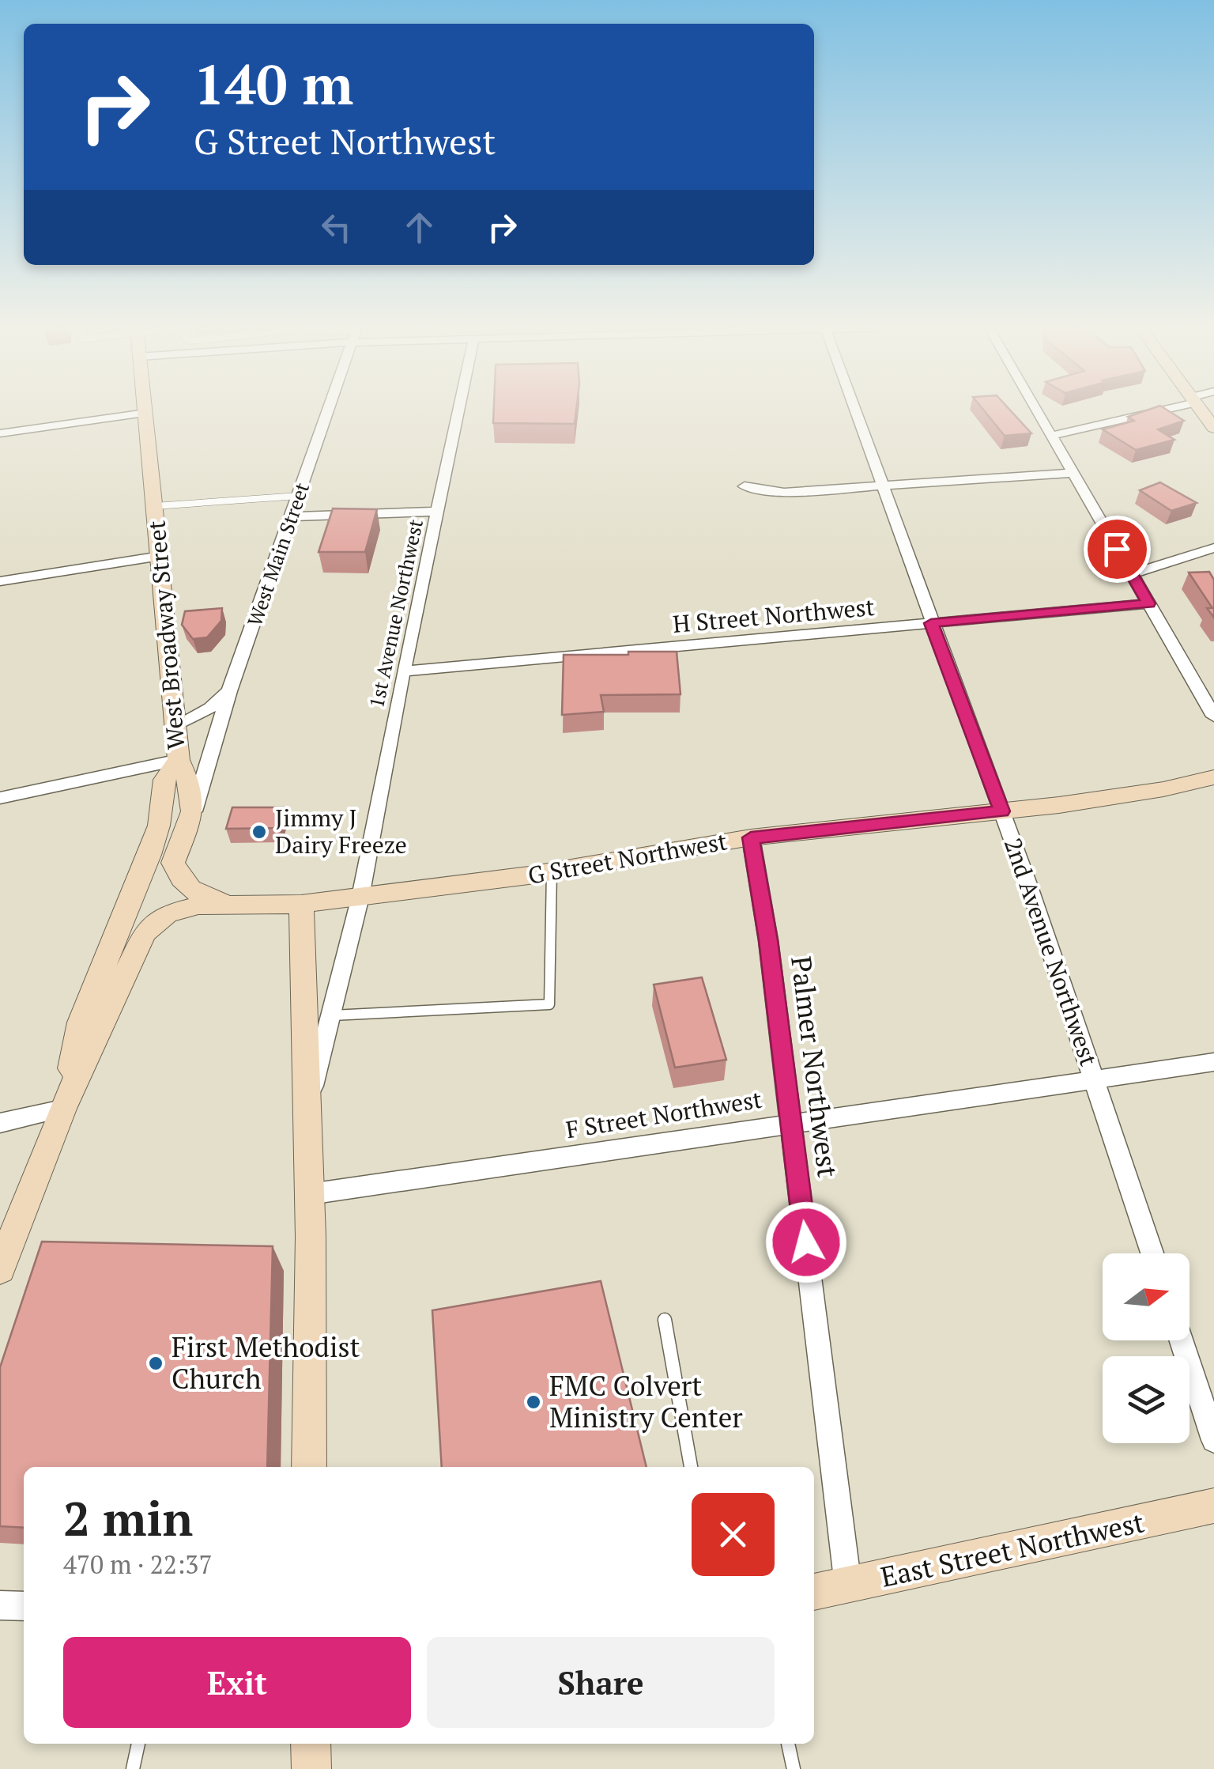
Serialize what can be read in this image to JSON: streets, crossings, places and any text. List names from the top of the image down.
{
  "streets": {
    "main road": ["West Broadway Street", "G Street Northwest", "East Street Northwest"],
    "street": [
      "West Main Street",
      "1st Avenue Northwest",
      "H Street Northwest",
      "2nd Avenue Northwest",
      "Palmer Northwest",
      "F Street Northwest"
    ]
  },
  "crossings": [
    ["West Main Street", "West Broadway Street"],
    ["1st Avenue Northwest", "H Street Northwest"],
    ["1st Avenue Northwest", "G Street Northwest"],
    ["H Street Northwest", "2nd Avenue Northwest"],
    ["G Street Northwest", "2nd Avenue Northwest"],
    ["G Street Northwest", "Palmer Northwest"],
    ["2nd Avenue Northwest", "F Street Northwest"],
    ["Palmer Northwest", "F Street Northwest"],
    ["Palmer Northwest", "East Street Northwest"]
  ],
  "places": ["Jimmy J Dairy Freeze", "First Methodist Church", "FMC Colvert Ministry Center"],
  "north": "right",
  "page": {
    "turn": ["140 m", "G Street Northwest"],
    "heading": ["2 min", "470 m · 22:37"],
    "buttons": ["Exit", "Share"]
  }
}
